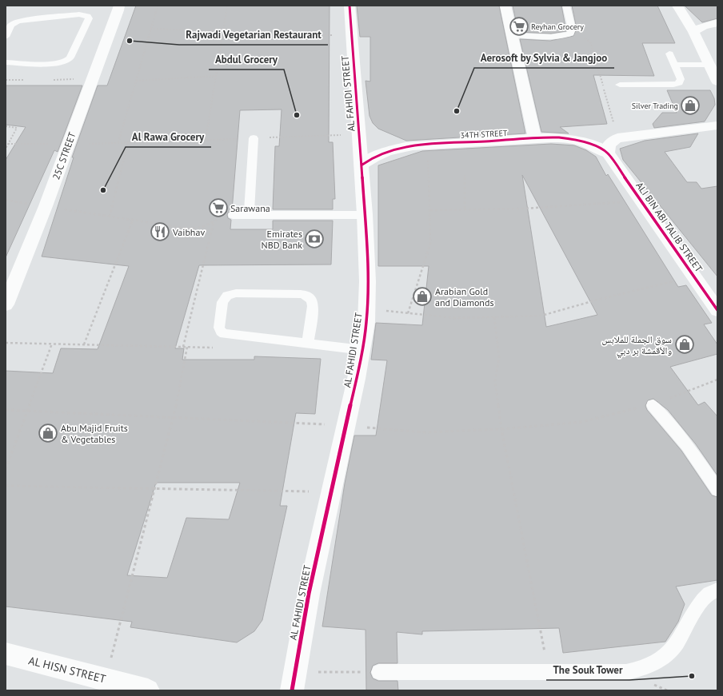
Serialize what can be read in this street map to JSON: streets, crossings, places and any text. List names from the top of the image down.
{
  "streets": {
    "street": [
      "AL FAHIDI STREET",
      "34TH STREET",
      "25C STREET",
      "ALI BIN ABI TALIB STREET",
      "AL HISN STREET"
    ]
  },
  "crossings": [
    ["AL FAHIDI STREET", "34TH STREET"],
    ["34TH STREET", "ALI BIN ABI TALIB STREET"]
  ],
  "places": {
    "supermarket": ["Reyhan Grocery", "Sarawana"],
    "other": [
      "Rajwadi Vegetarian Restaurant",
      "Aerosoft by Sylvia & Jangjoo",
      "Abdul Grocery",
      "Al Rawa Grocery",
      "The Souk Tower"
    ],
    "shop": [
      "Silver Trading",
      "Arabian Gold and Diamonds",
      "سوق الجملة للملابس والأقمشة بر دبي",
      "Abu Majid Fruits & Vegetables"
    ],
    "restaurant": ["Vaibhav"],
    "bank": ["Emirates NBD Bank"]
  }
}
